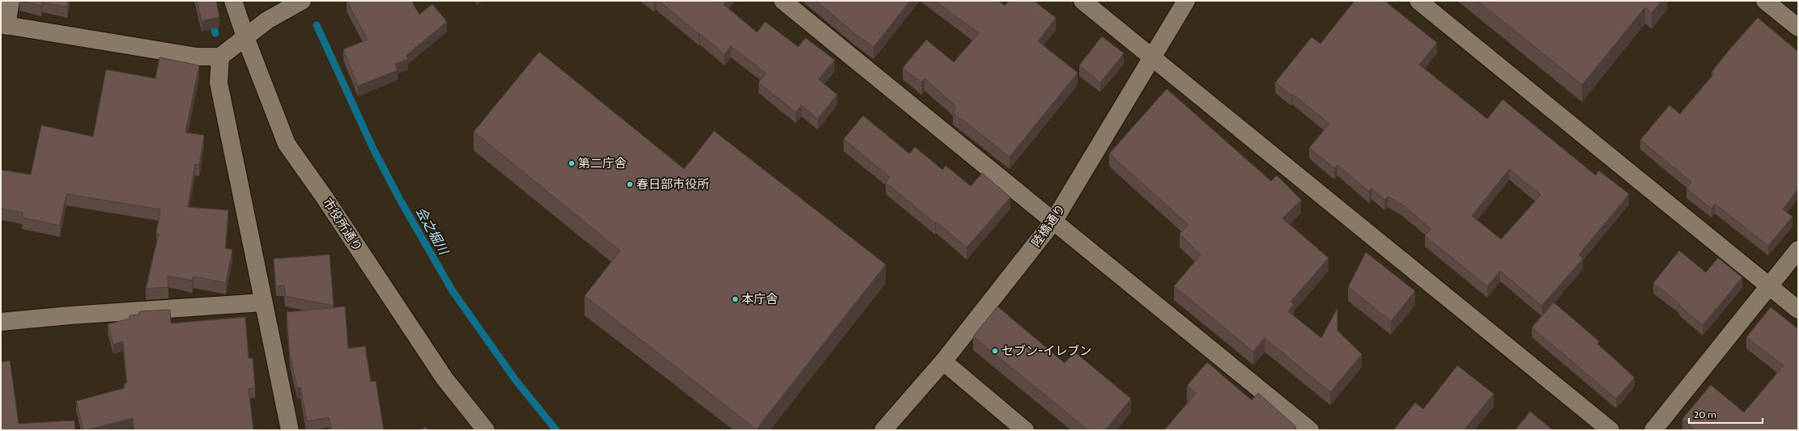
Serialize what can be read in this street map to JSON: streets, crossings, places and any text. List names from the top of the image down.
{
  "streets": {
    "street": ["市役所通り", "陸橋通り"]
  },
  "water": ["会之堀川"],
  "places": [
    "第二庁舎",
    "春日部市役所",
    "本庁舎",
    "セブン-イレブン"
  ],
  "scale_bar": "20 m"
}
